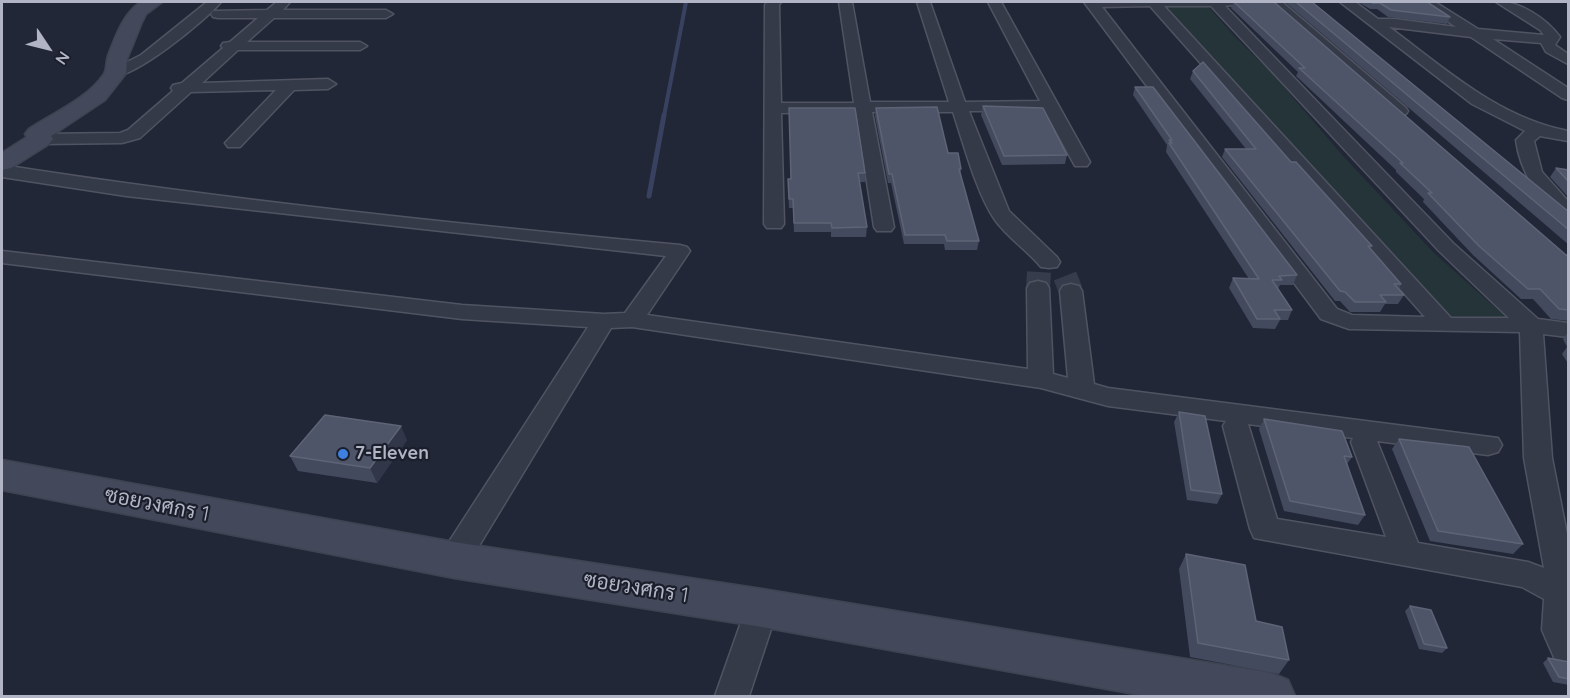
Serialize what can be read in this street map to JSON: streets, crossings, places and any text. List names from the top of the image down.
{
  "streets": {
    "street": ["ซอยวงศกร 1"]
  },
  "places": ["7-Eleven"],
  "north": "bottom right"
}
